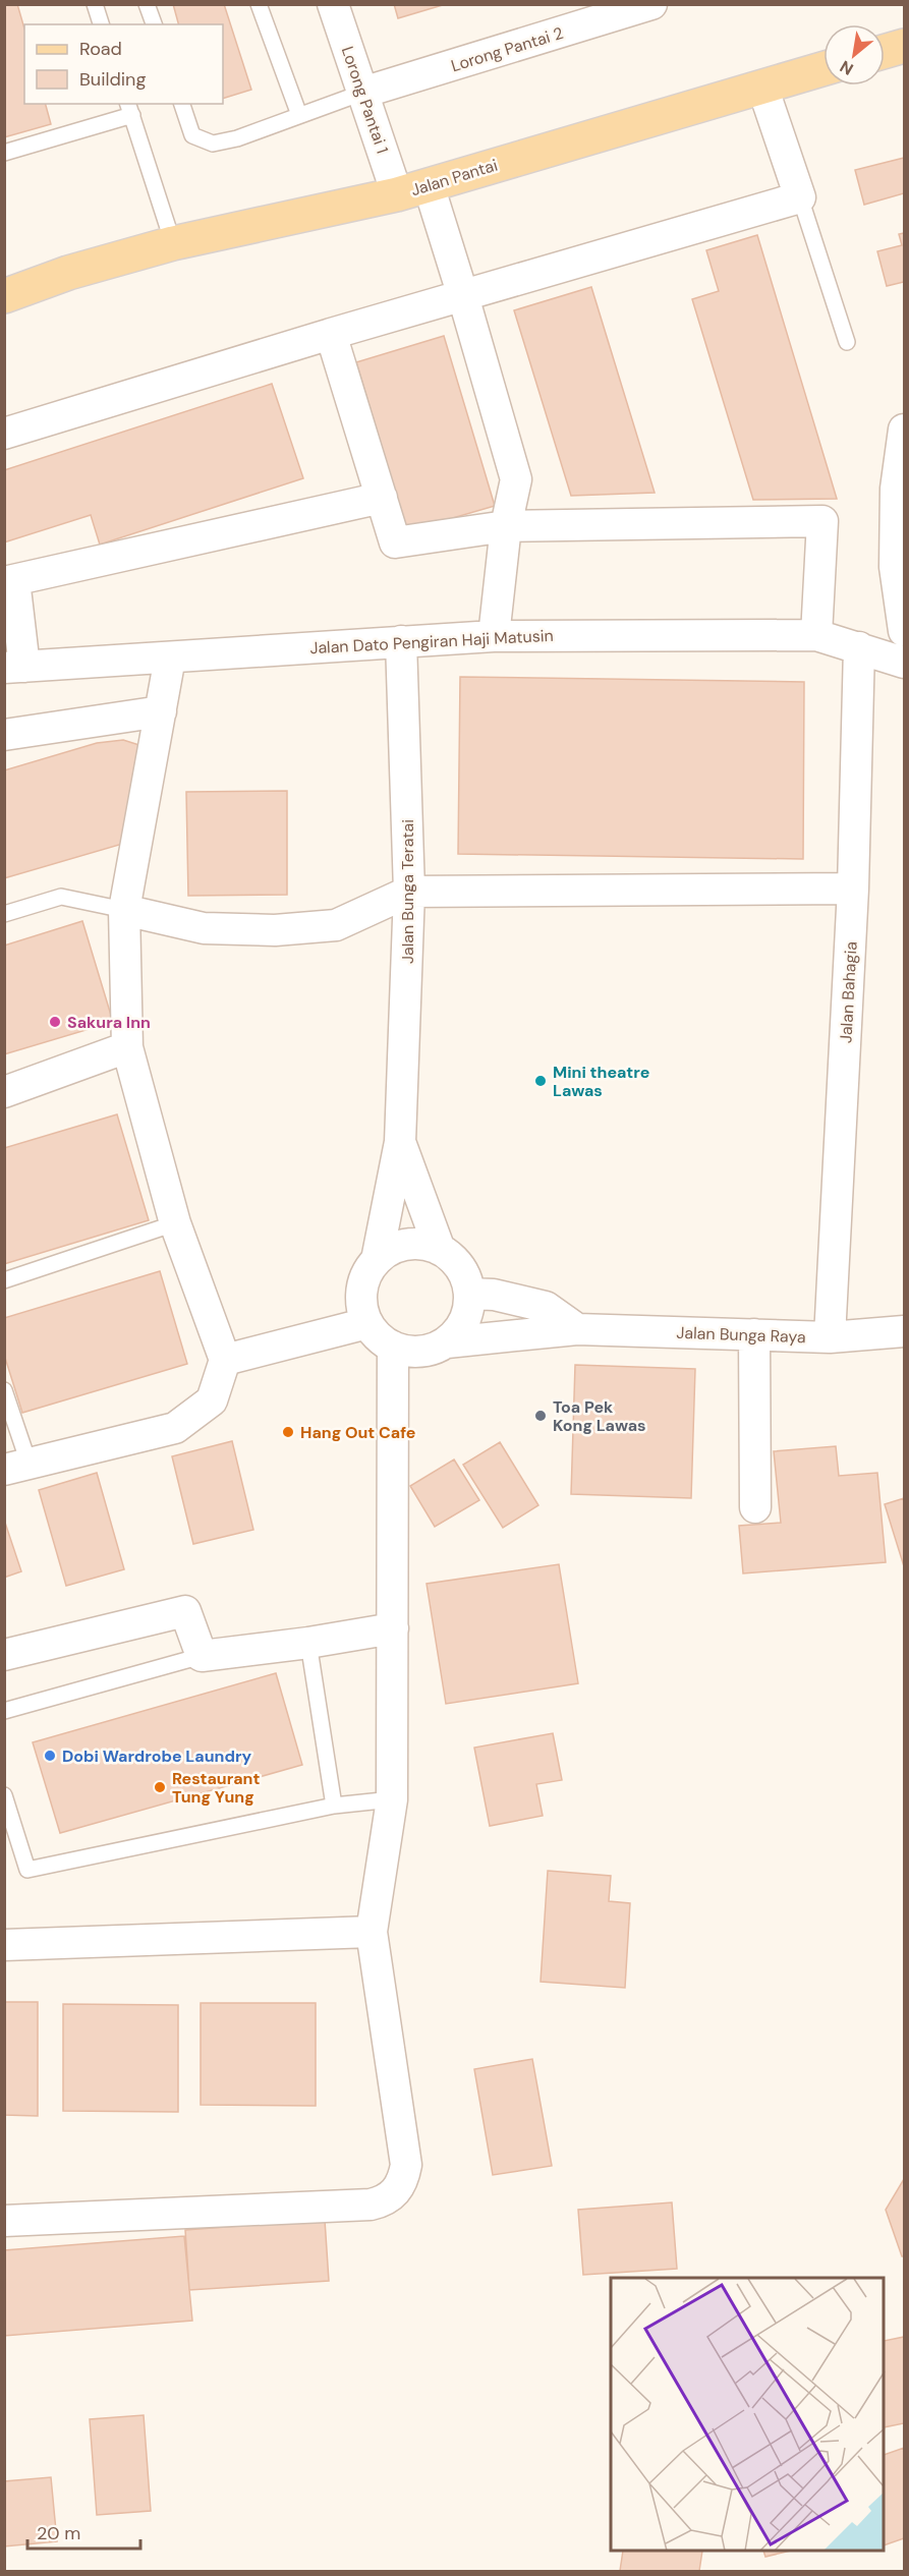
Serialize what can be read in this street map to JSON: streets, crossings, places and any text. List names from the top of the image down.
{
  "streets": {
    "main road": ["Jalan Pantai"],
    "street": [
      "Lorong Pantai 2",
      "Lorong Pantai 1",
      "Jalan Dato Pengiran Haji Matusin",
      "Jalan Bunga Teratai",
      "Jalan Bahagia",
      "Jalan Bunga Raya"
    ]
  },
  "crossings": [
    ["Lorong Pantai 2", "Lorong Pantai 1"],
    ["Lorong Pantai 1", "Jalan Pantai"],
    ["Jalan Dato Pengiran Haji Matusin", "Jalan Bunga Teratai"],
    ["Jalan Dato Pengiran Haji Matusin", "Jalan Bahagia"],
    ["Jalan Bahagia", "Jalan Bunga Raya"]
  ],
  "places": [
    "Sakura Inn",
    "Mini theatre Lawas",
    "Toa Pek Kong Lawas",
    "Hang Out Cafe",
    "Dobi Wardrobe Laundry",
    "Restaurant Tung Yung"
  ],
  "legend": ["Road", "Building"],
  "scale_bar": "20 m",
  "north": "bottom left"
}
